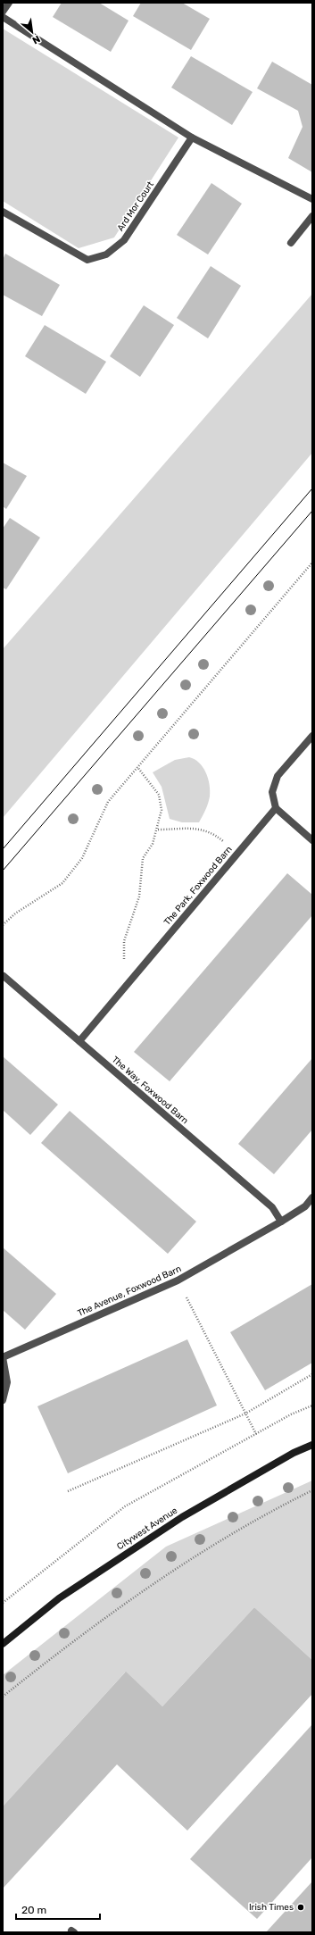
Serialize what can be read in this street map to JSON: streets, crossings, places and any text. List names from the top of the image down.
{
  "streets": {
    "main road": ["Citywest Avenue"],
    "street": [
      "Ard Mor Court",
      "The Park, Foxwood Barn",
      "The Way, Foxwood Barn",
      "The Avenue, Foxwood Barn"
    ]
  },
  "crossings": [
    ["The Park, Foxwood Barn", "The Way, Foxwood Barn"],
    ["The Way, Foxwood Barn", "The Avenue, Foxwood Barn"]
  ],
  "places": ["Irish Times"],
  "scale_bar": "20 m",
  "north": "bottom right"
}
